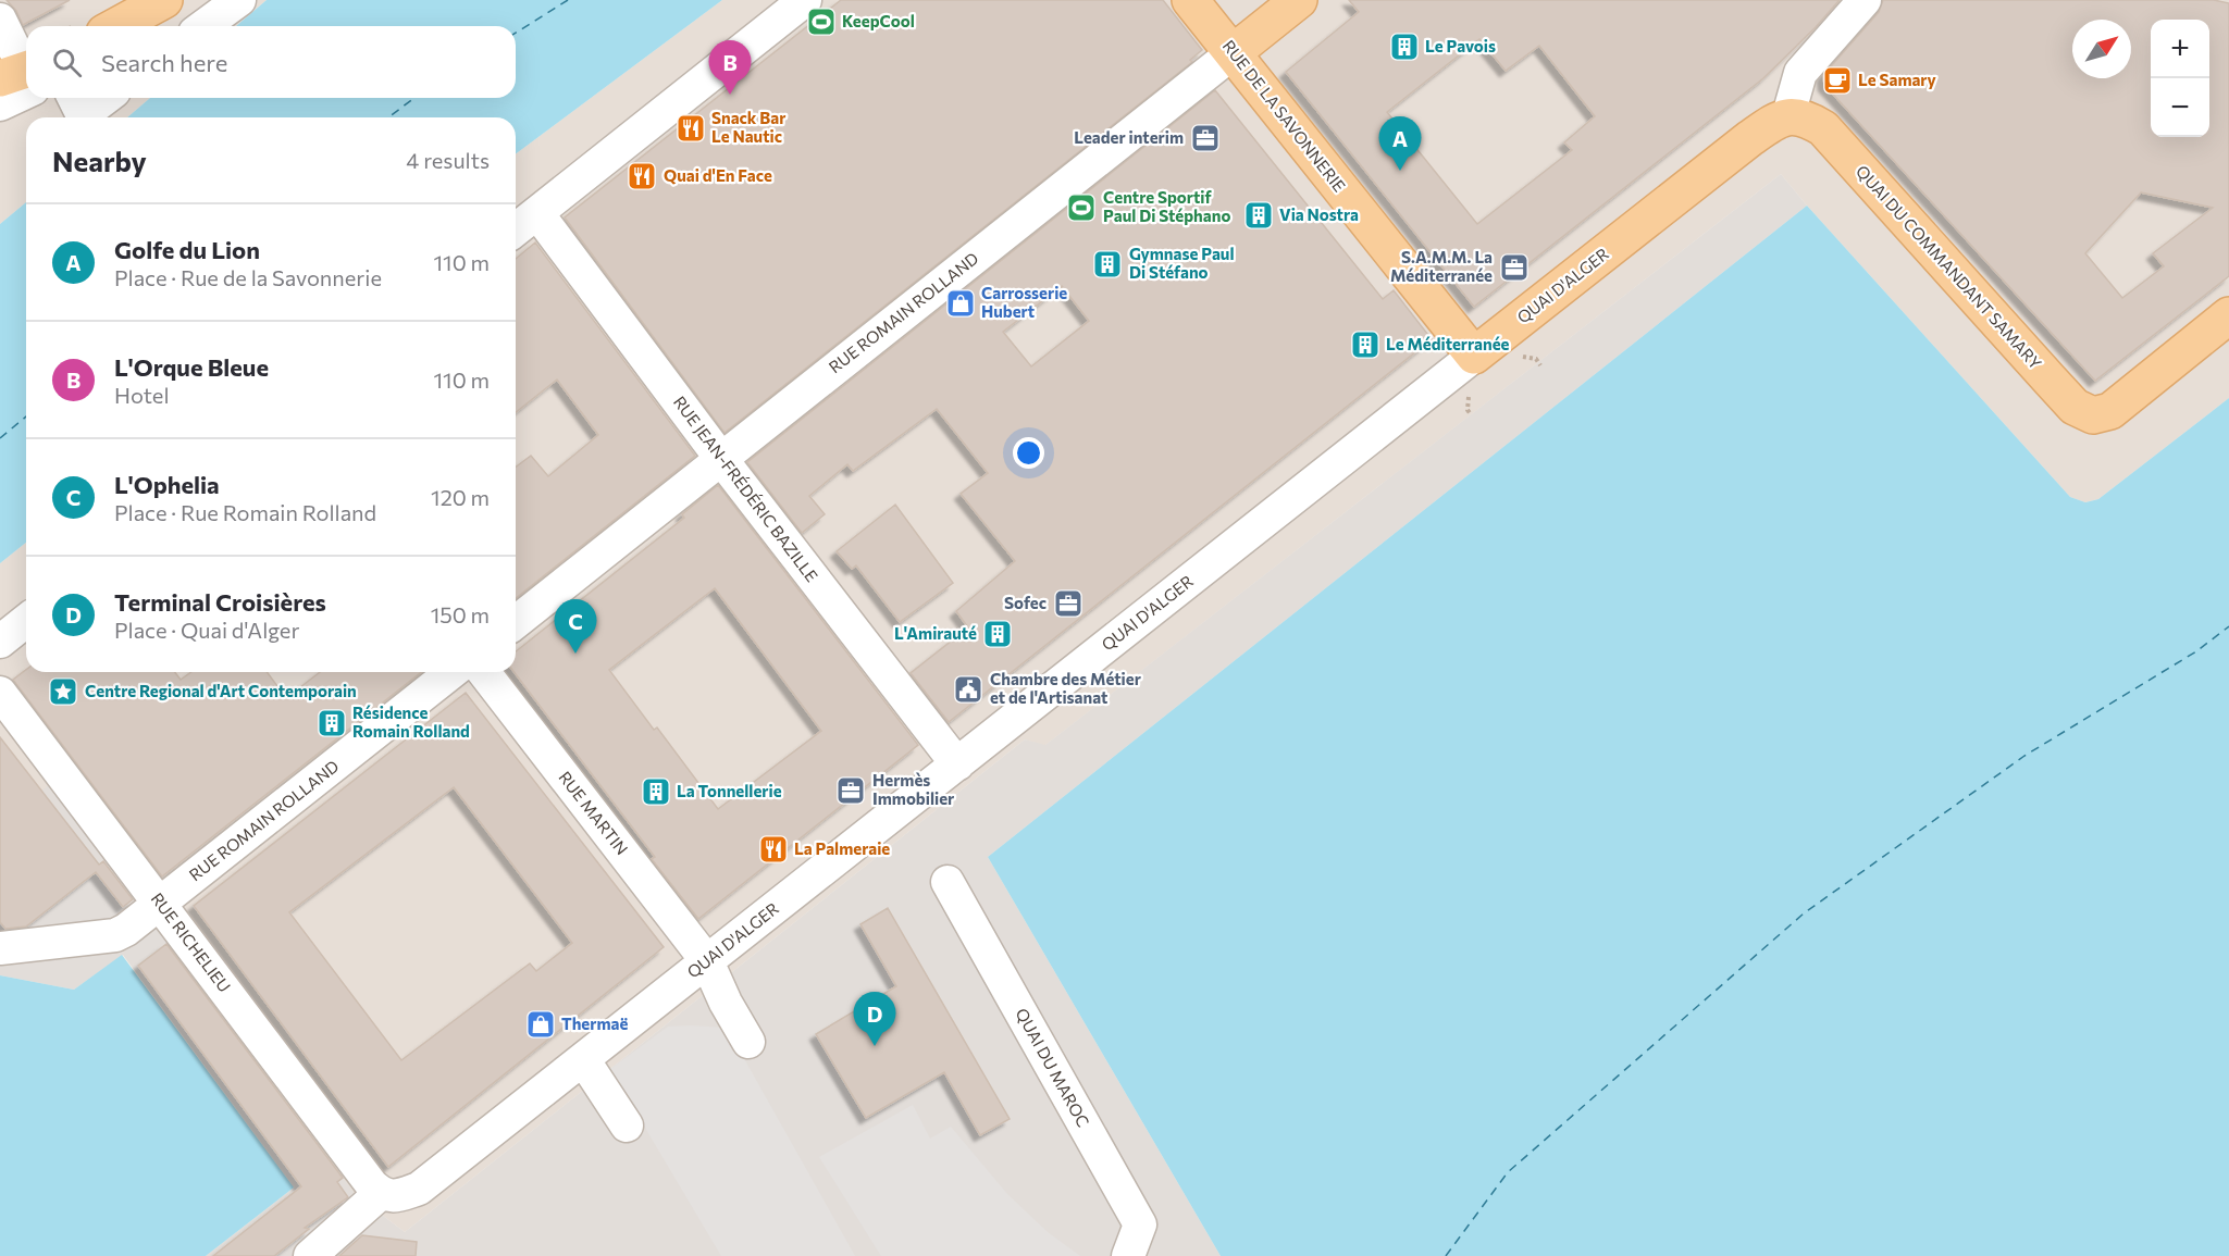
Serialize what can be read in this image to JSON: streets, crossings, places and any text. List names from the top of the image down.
{
  "streets": {
    "main road": [
      "RUE DE LA SAVONNERIE",
      "QUAI DU COMMANDANT SAMARY",
      "QUAI D'ALGER",
      "RUE ROMAIN ROLLAND"
    ],
    "street": [
      "RUE JEAN-FRÉDÉRIC BAZILLE",
      "RUE MARTIN",
      "RUE RICHELIEU",
      "QUAI DU MAROC"
    ]
  },
  "crossings": [
    ["RUE DE LA SAVONNERIE", "QUAI D'ALGER"],
    ["RUE DE LA SAVONNERIE", "RUE ROMAIN ROLLAND"],
    ["QUAI DU COMMANDANT SAMARY", "QUAI D'ALGER"],
    ["QUAI D'ALGER", "RUE JEAN-FRÉDÉRIC BAZILLE"],
    ["QUAI D'ALGER", "RUE MARTIN"],
    ["QUAI D'ALGER", "RUE RICHELIEU"],
    ["RUE ROMAIN ROLLAND", "RUE JEAN-FRÉDÉRIC BAZILLE"],
    ["RUE ROMAIN ROLLAND", "RUE RICHELIEU"]
  ],
  "places": {
    "sports": ["KeepCool", "Centre Sportif Paul Di Stéphano"],
    "building": [
      "Le Pavois",
      "Via Nostra",
      "Gymnase Paul Di Stéfano",
      "Le Méditerranée",
      "L'Amirauté",
      "Résidence Romain Rolland",
      "La Tonnellerie"
    ],
    "cafe": ["Le Samary"],
    "restaurant": ["Snack Bar Le Nautic", "Quai d'En Face", "La Palmeraie"],
    "office": [
      "Leader interim",
      "S.A.M.M. La Méditerranée",
      "Sofec",
      "Hermès Immobilier"
    ],
    "shop": ["Carrosserie Hubert", "Thermaë"],
    "public building": ["Chambre des Métier et de l'Artisanat"],
    "place": ["Centre Regional d'Art Contemporain"]
  },
  "north": "top right",
  "page": {
    "map_buttons": ["+", "−"],
    "search": "Search here",
    "pins": [
      "B",
      "A",
      "C",
      "D"
    ],
    "heading": ["Nearby", "4 results"],
    "list": [
      {
        "mark": "A",
        "name": "Golfe du Lion",
        "note": "Place · Rue de la Savonnerie",
        "value": "110 m"
      },
      {
        "mark": "B",
        "name": "L'Orque Bleue",
        "note": "Hotel",
        "value": "110 m"
      },
      {
        "mark": "C",
        "name": "L'Ophelia",
        "note": "Place · Rue Romain Rolland",
        "value": "120 m"
      },
      {
        "mark": "D",
        "name": "Terminal Croisières",
        "note": "Place · Quai d'Alger",
        "value": "150 m"
      }
    ]
  }
}
